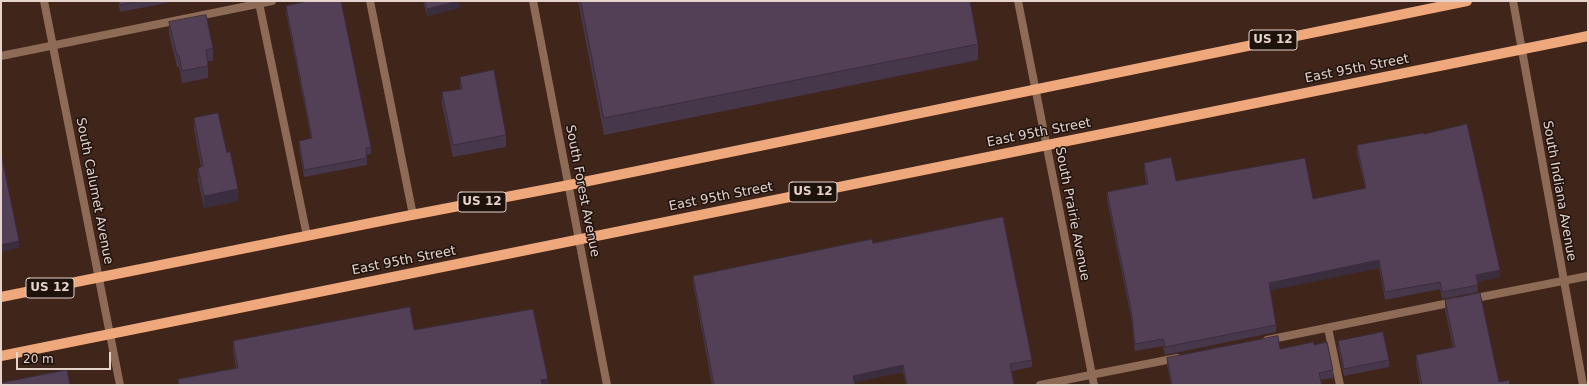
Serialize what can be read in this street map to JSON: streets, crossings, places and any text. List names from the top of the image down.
{
  "streets": {
    "main road": ["US 12", "East 95th Street"],
    "street": [
      "South Calumet Avenue",
      "South Forest Avenue",
      "South Indiana Avenue",
      "South Prairie Avenue"
    ]
  },
  "crossings": [
    ["US 12", "South Calumet Avenue"],
    ["US 12", "South Forest Avenue"],
    ["US 12", "South Prairie Avenue"],
    ["East 95th Street", "South Calumet Avenue"],
    ["East 95th Street", "South Forest Avenue"],
    ["East 95th Street", "South Indiana Avenue"],
    ["East 95th Street", "South Prairie Avenue"]
  ],
  "scale_bar": "20 m"
}
